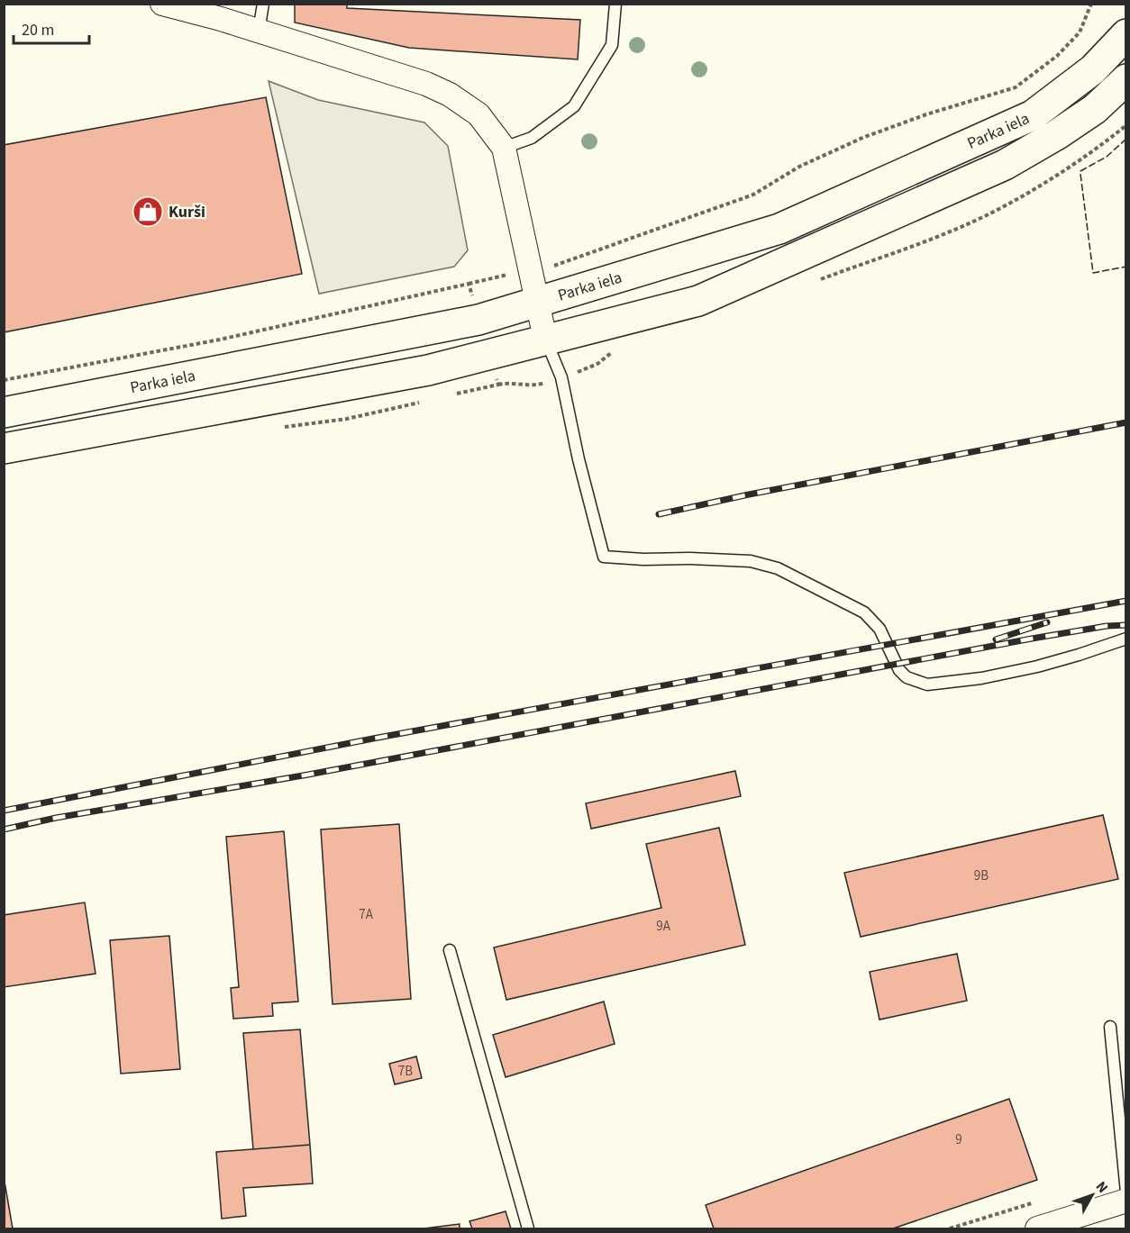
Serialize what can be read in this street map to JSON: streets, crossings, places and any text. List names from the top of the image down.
{
  "streets": {
    "highway": ["Parka iela"]
  },
  "places": {
    "shop": ["Kurši"]
  },
  "house_numbers": [
    "9B",
    "7A",
    "9A",
    "7B",
    "9"
  ],
  "scale_bar": "20 m",
  "north": "top right"
}
